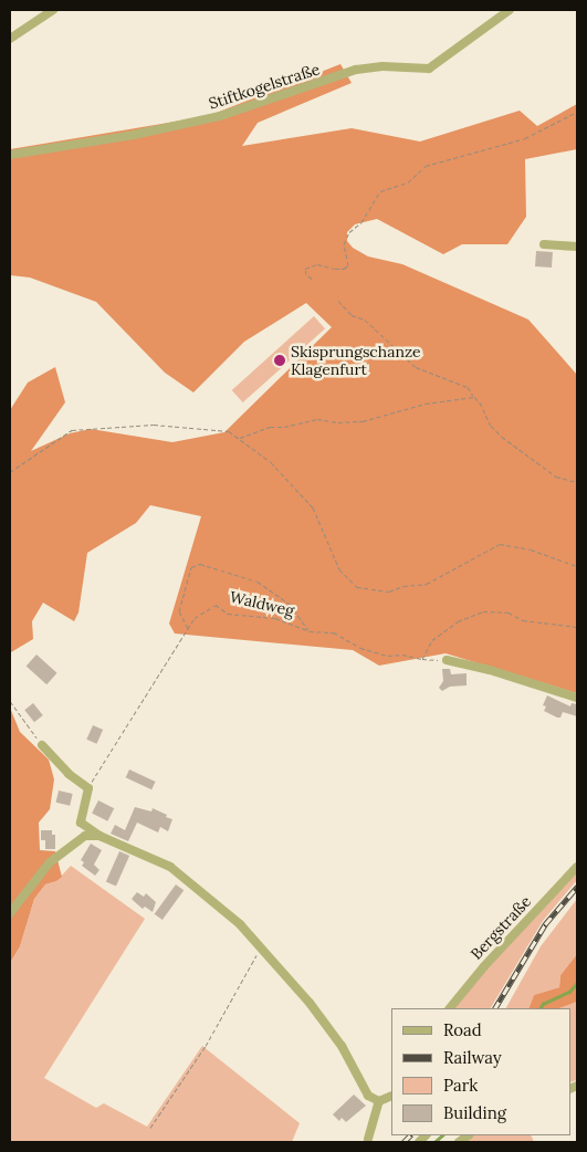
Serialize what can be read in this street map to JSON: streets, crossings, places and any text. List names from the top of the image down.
{
  "streets": {
    "street": ["Stiftkogelstraße", "Bergstraße"],
    "path": ["Waldweg"]
  },
  "places": ["Skisprungschanze Klagenfurt"],
  "legend": [
    "Road",
    "Railway",
    "Park",
    "Building"
  ]
}
